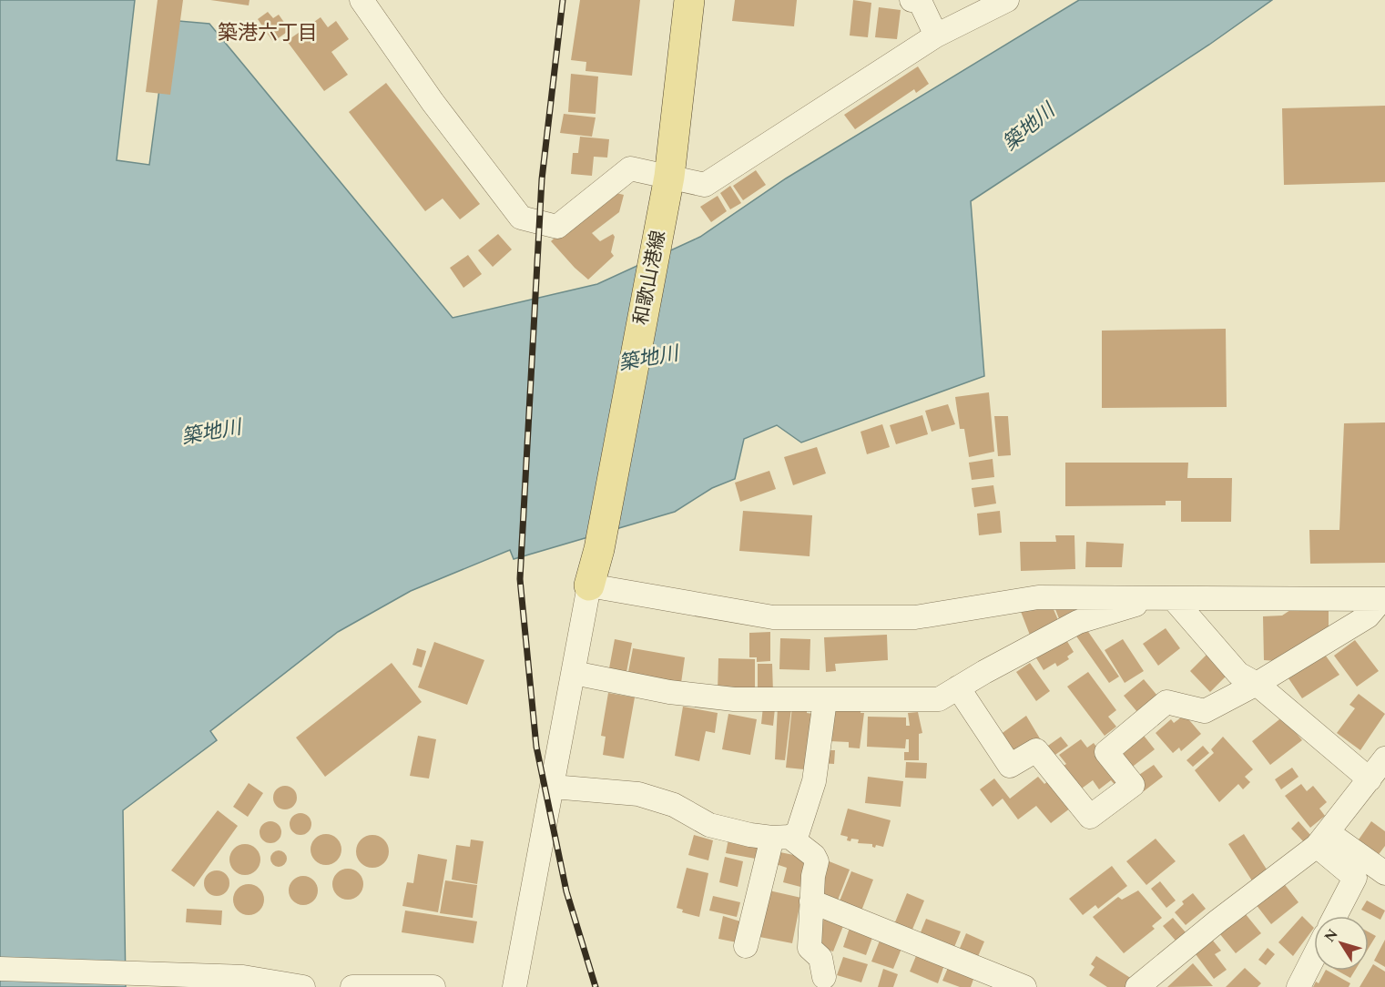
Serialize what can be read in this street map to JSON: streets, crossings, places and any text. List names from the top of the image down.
{
  "streets": {
    "main road": ["和歌山港線"]
  },
  "districts": ["築港六丁目"],
  "water": ["築地川"],
  "north": "top left"
}
